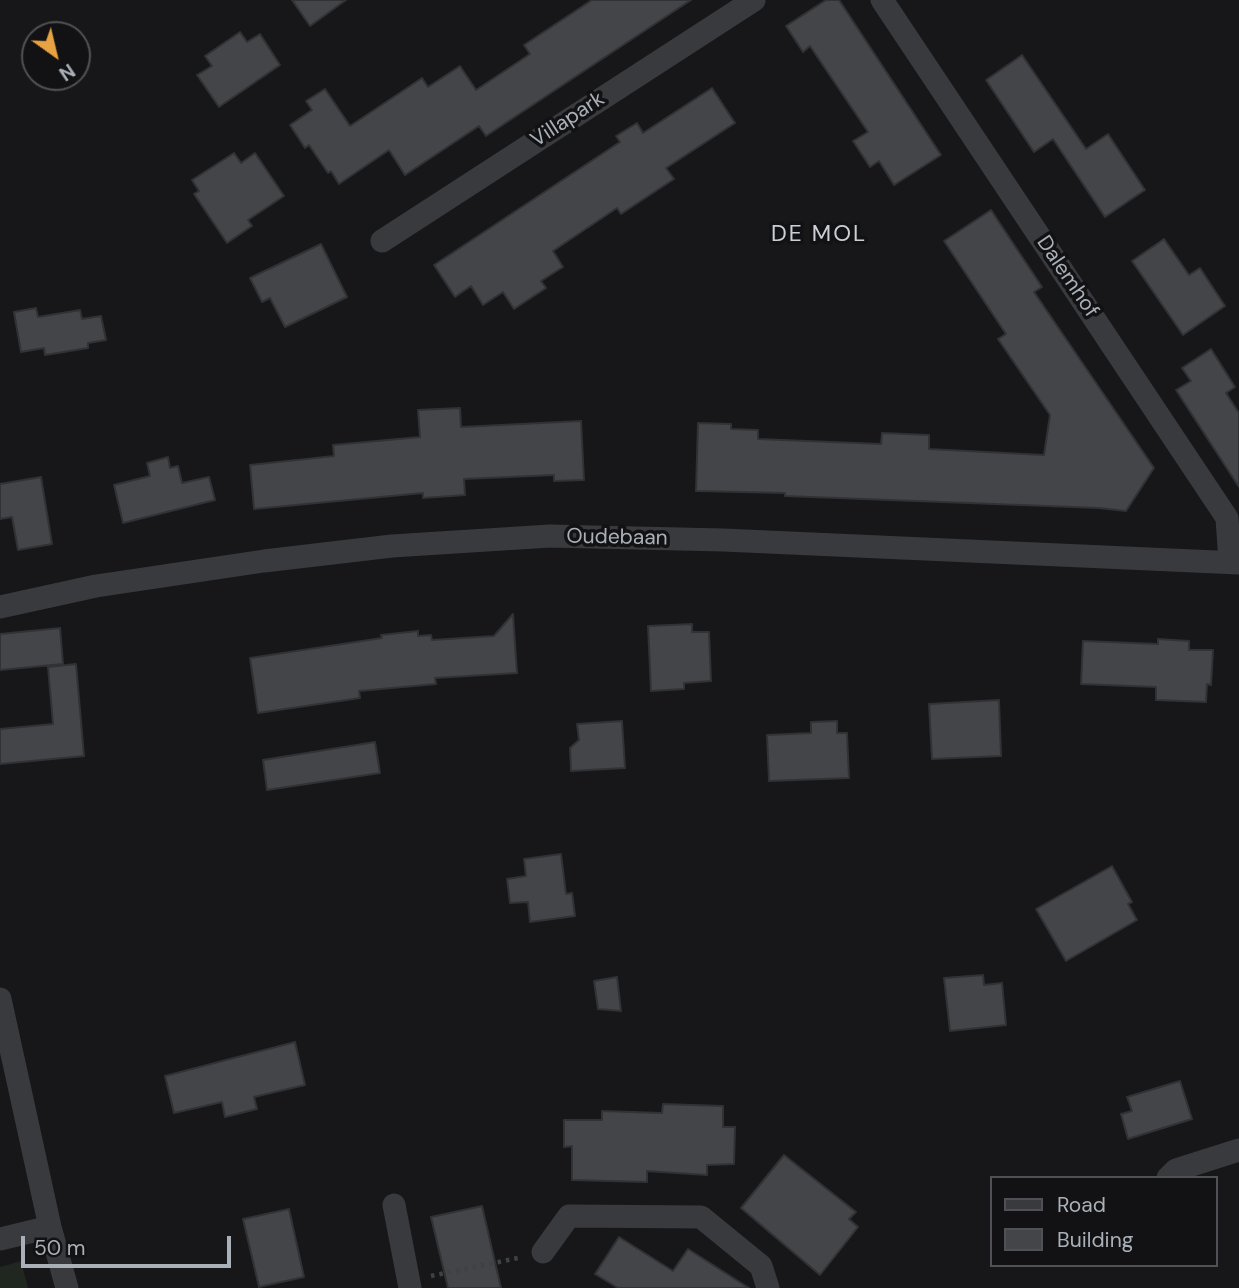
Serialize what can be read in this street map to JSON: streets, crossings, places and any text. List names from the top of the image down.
{
  "streets": {
    "street": ["Villapark", "Dalemhof", "Oudebaan"]
  },
  "crossings": [
    ["Dalemhof", "Oudebaan"]
  ],
  "districts": ["DE MOL"],
  "legend": ["Road", "Building"],
  "scale_bar": "50 m",
  "north": "bottom right"
}
